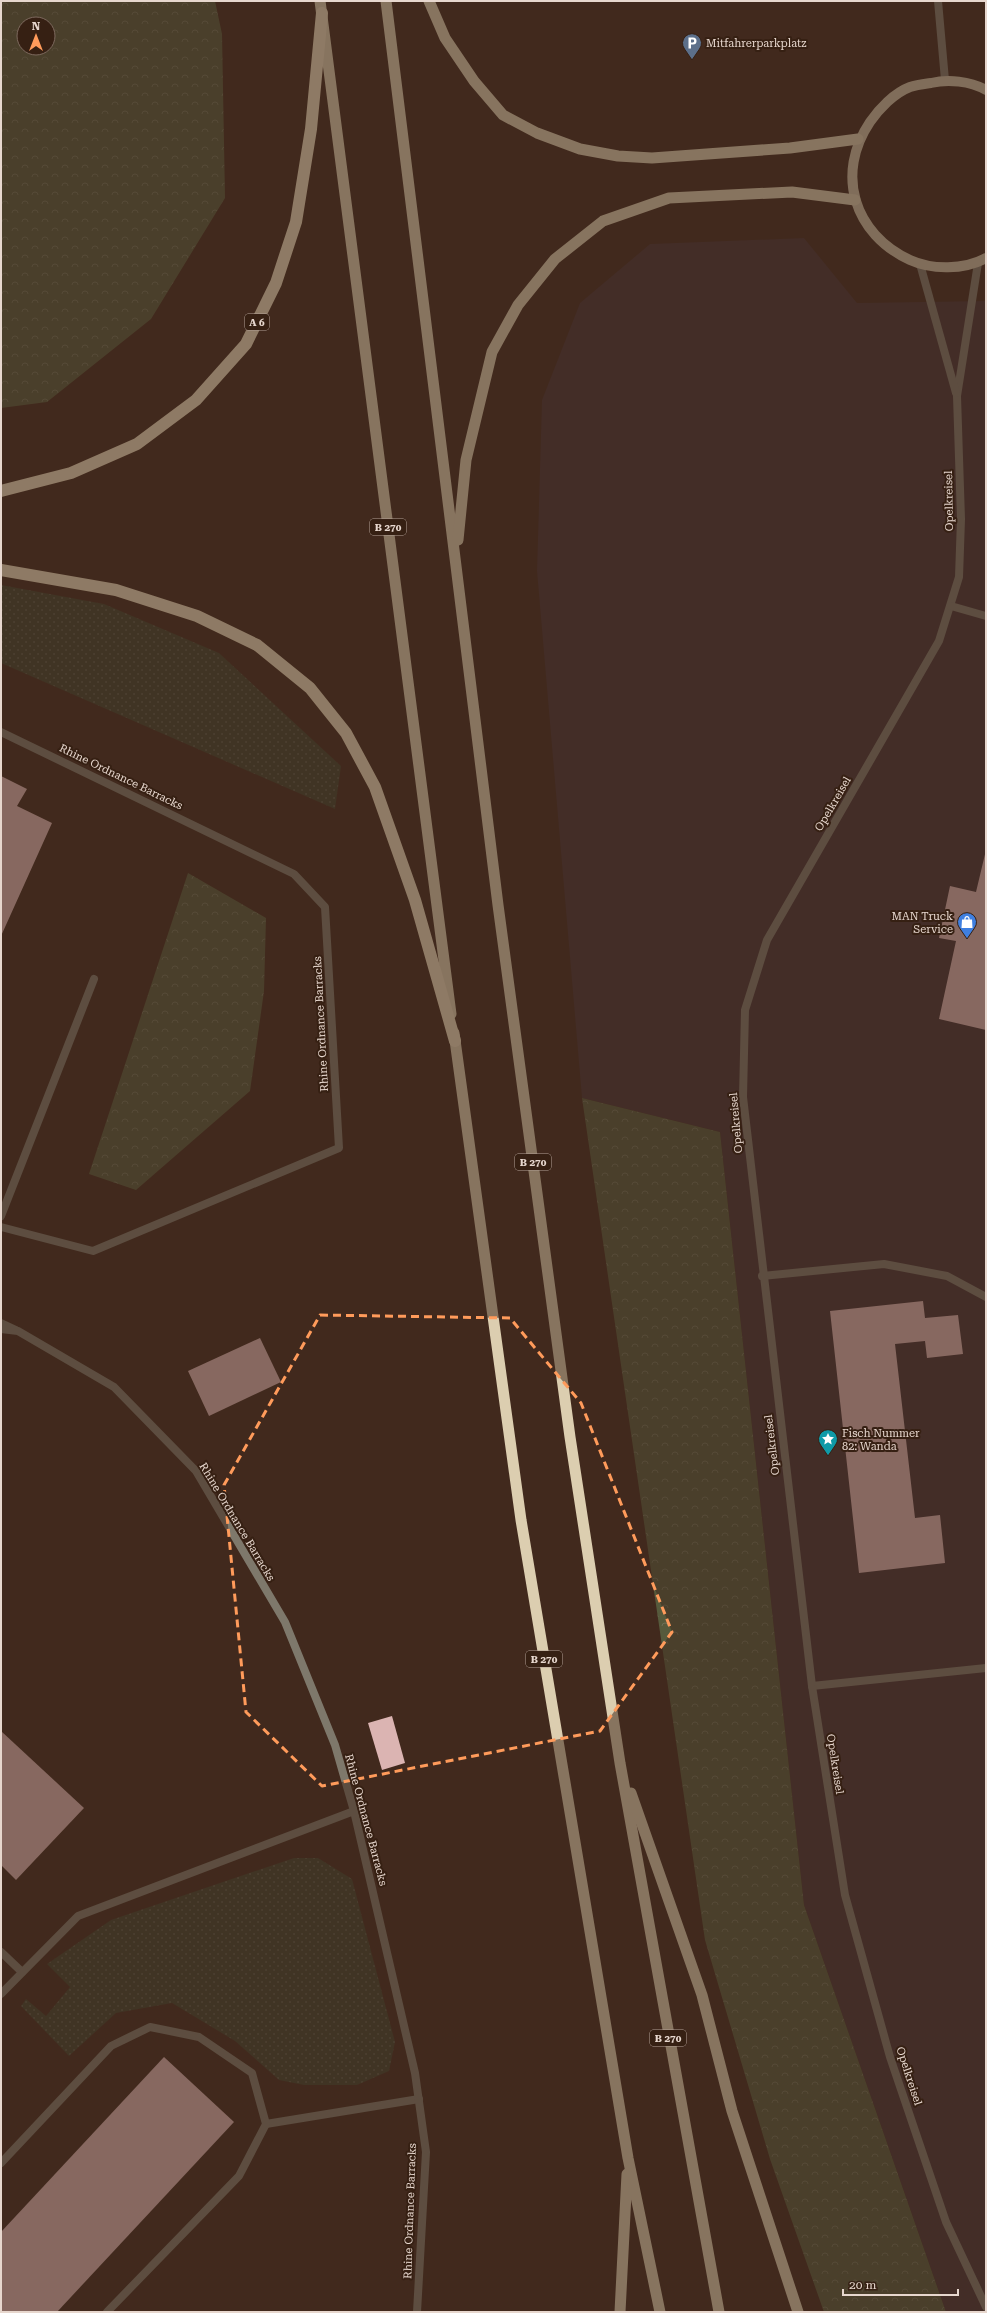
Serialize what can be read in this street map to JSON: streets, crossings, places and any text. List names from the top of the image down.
{
  "streets": {
    "highway": ["A 6", "B 270"],
    "street": ["Opelkreisel", "Rhine Ordnance Barracks"]
  },
  "crossings": [
    ["A 6", "B 270"]
  ],
  "places": {
    "parking": ["Mitfahrerparkplatz"],
    "shop": ["MAN Truck Service"],
    "place": ["Fisch Nummer 82: Wanda"]
  },
  "scale_bar": "20 m",
  "north": "top"
}
